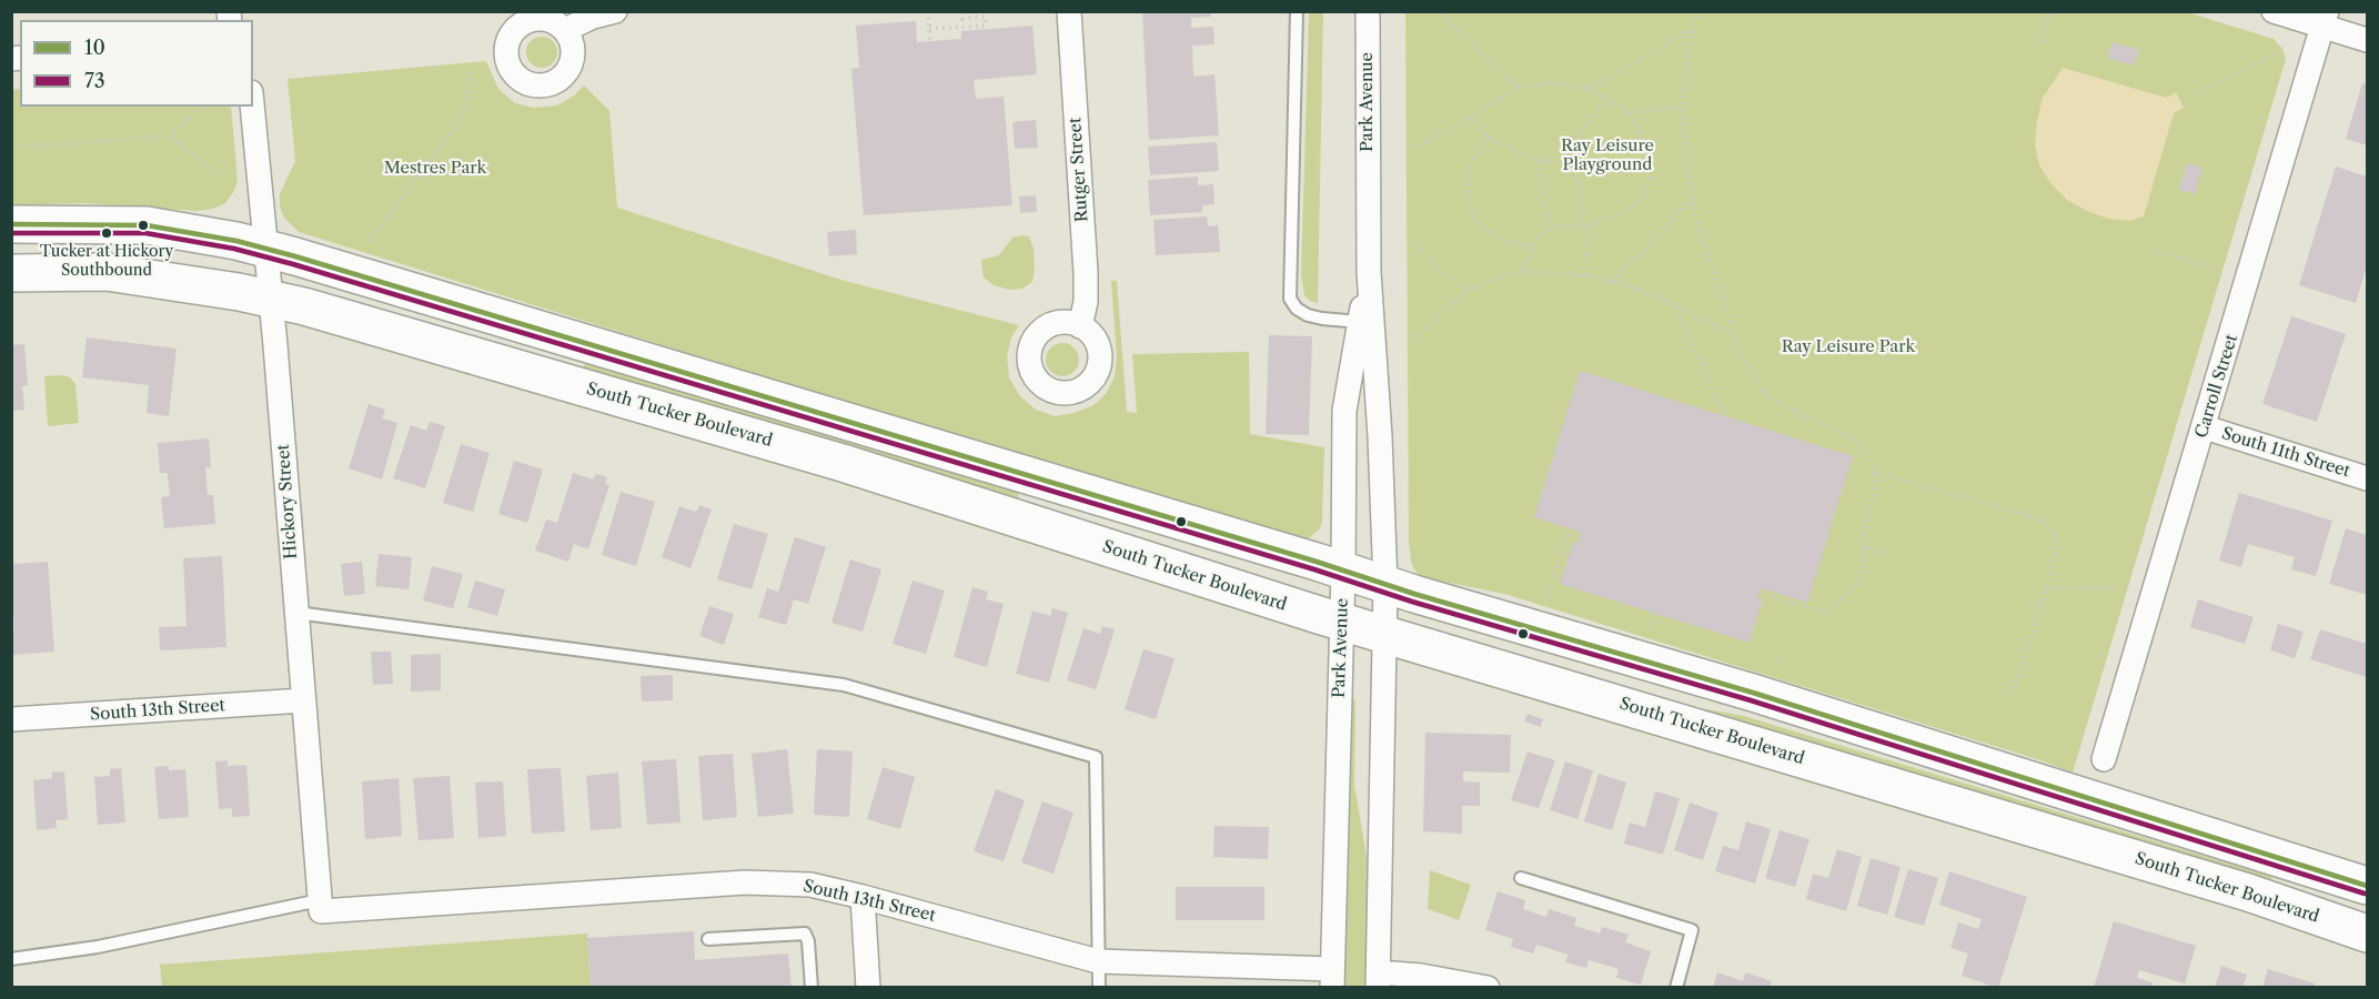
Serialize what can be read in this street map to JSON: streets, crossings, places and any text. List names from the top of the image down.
{
  "streets": {
    "main road": ["South Tucker Boulevard"],
    "street": [
      "Park Avenue",
      "Rutger Street",
      "Carroll Street",
      "South 11th Street",
      "Hickory Street",
      "South 13th Street"
    ]
  },
  "crossings": [
    ["Park Avenue", "South Tucker Boulevard"],
    ["Park Avenue", "South 13th Street"],
    ["Carroll Street", "South 11th Street"],
    ["South Tucker Boulevard", "Hickory Street"],
    ["Hickory Street", "South 13th Street"]
  ],
  "parks": ["Ray Leisure Playground", "Mestres Park", "Ray Leisure Park"],
  "places": ["Tucker at Hickory Southbound"],
  "lines": ["transit line 10", "transit line 73"],
  "legend": ["10", "73"]
}
